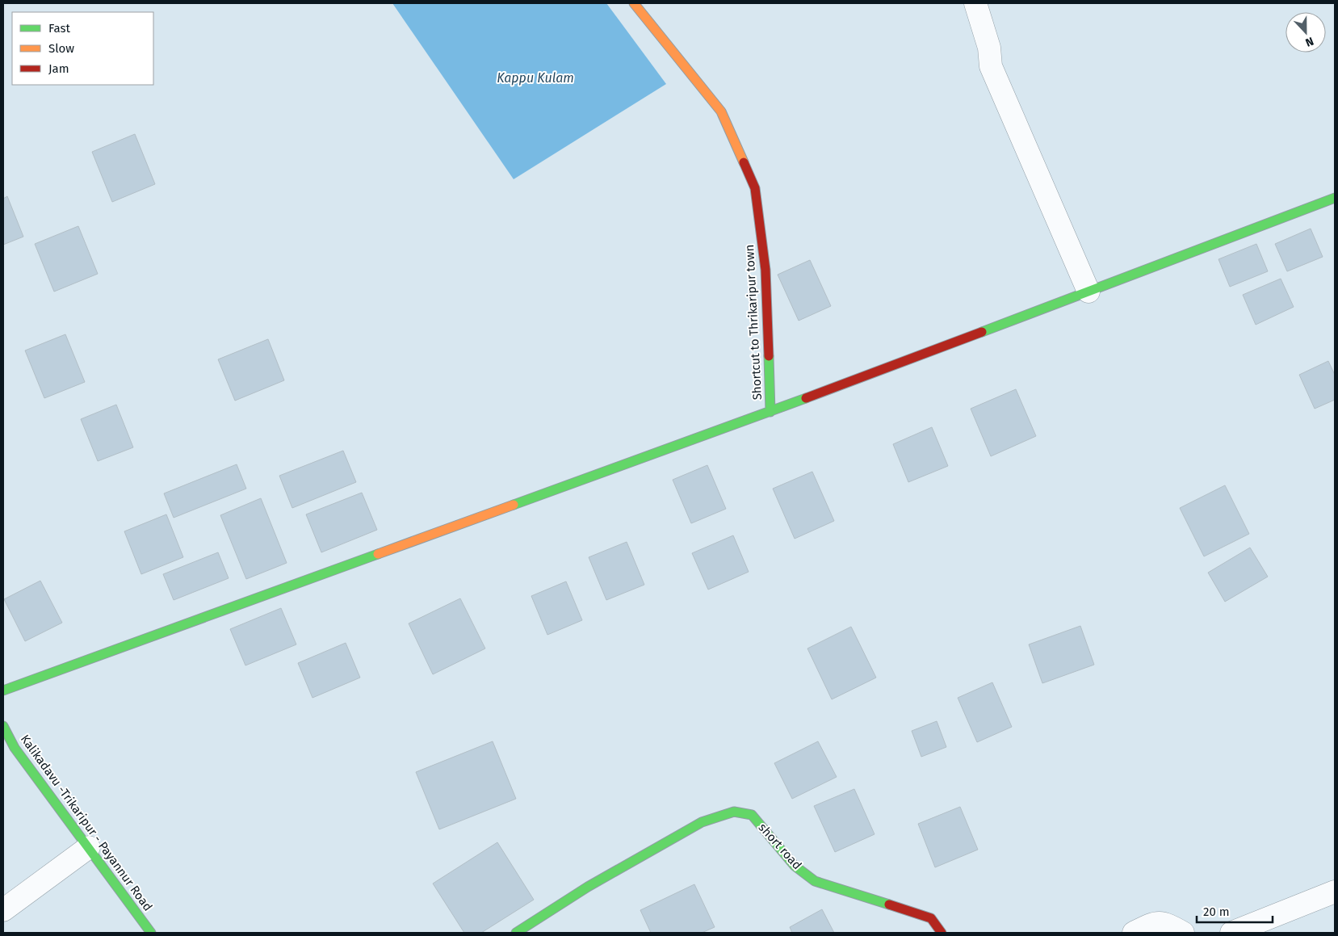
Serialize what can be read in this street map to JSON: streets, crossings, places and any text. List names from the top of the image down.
{
  "streets": {
    "main road": ["Shortcut to Thrikaripur town", "Kalikadavu -Trikaripur - Payannur Road", "short road"]
  },
  "water": ["Kappu Kulam"],
  "legend": ["Fast", "Slow", "Jam"],
  "scale_bar": "20 m",
  "north": "bottom"
}
